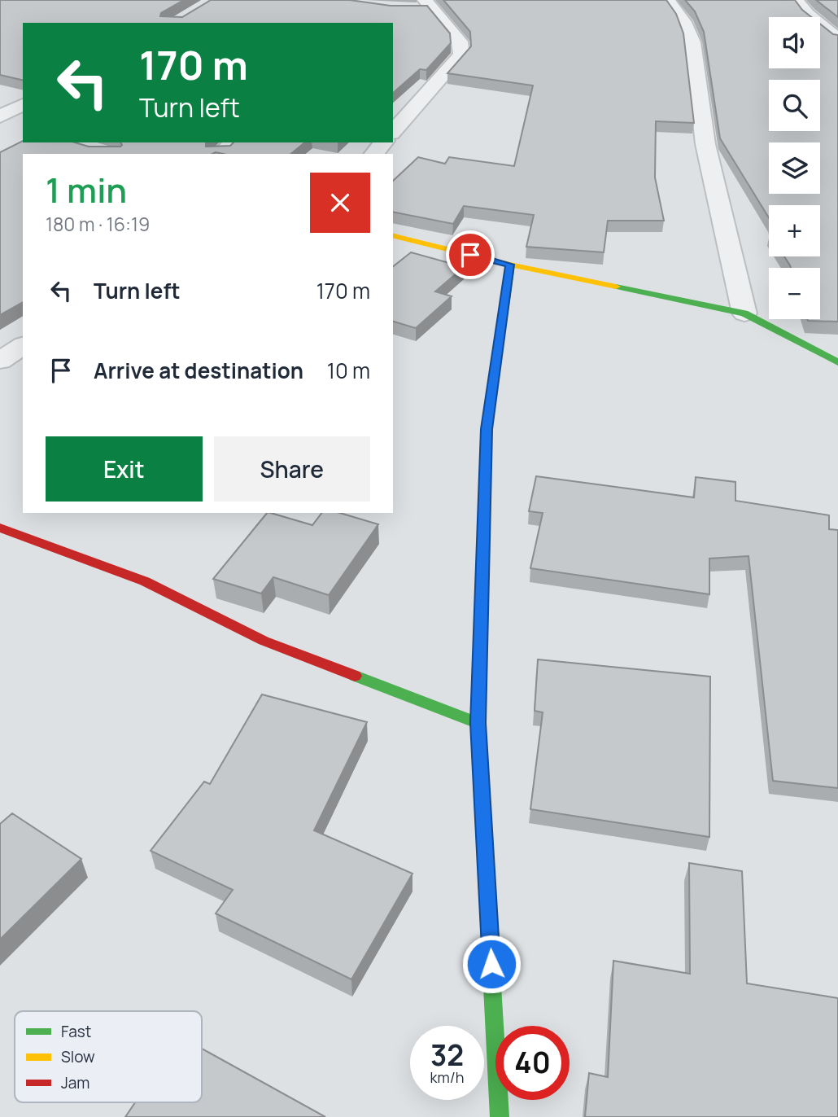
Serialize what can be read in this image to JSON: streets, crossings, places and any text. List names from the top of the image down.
{
  "legend": ["Fast", "Slow", "Jam"],
  "page": {
    "map_buttons": ["+", "−"],
    "turn": ["170 m", "Turn left"],
    "heading": ["1 min", "180 m · 16:19"],
    "list": [
      {
        "name": "Turn left",
        "value": "170 m"
      },
      {
        "name": "Arrive at destination",
        "value": "10 m"
      }
    ],
    "buttons": ["Exit", "Share"],
    "speed": "32 km/h",
    "limit": "40"
  }
}
